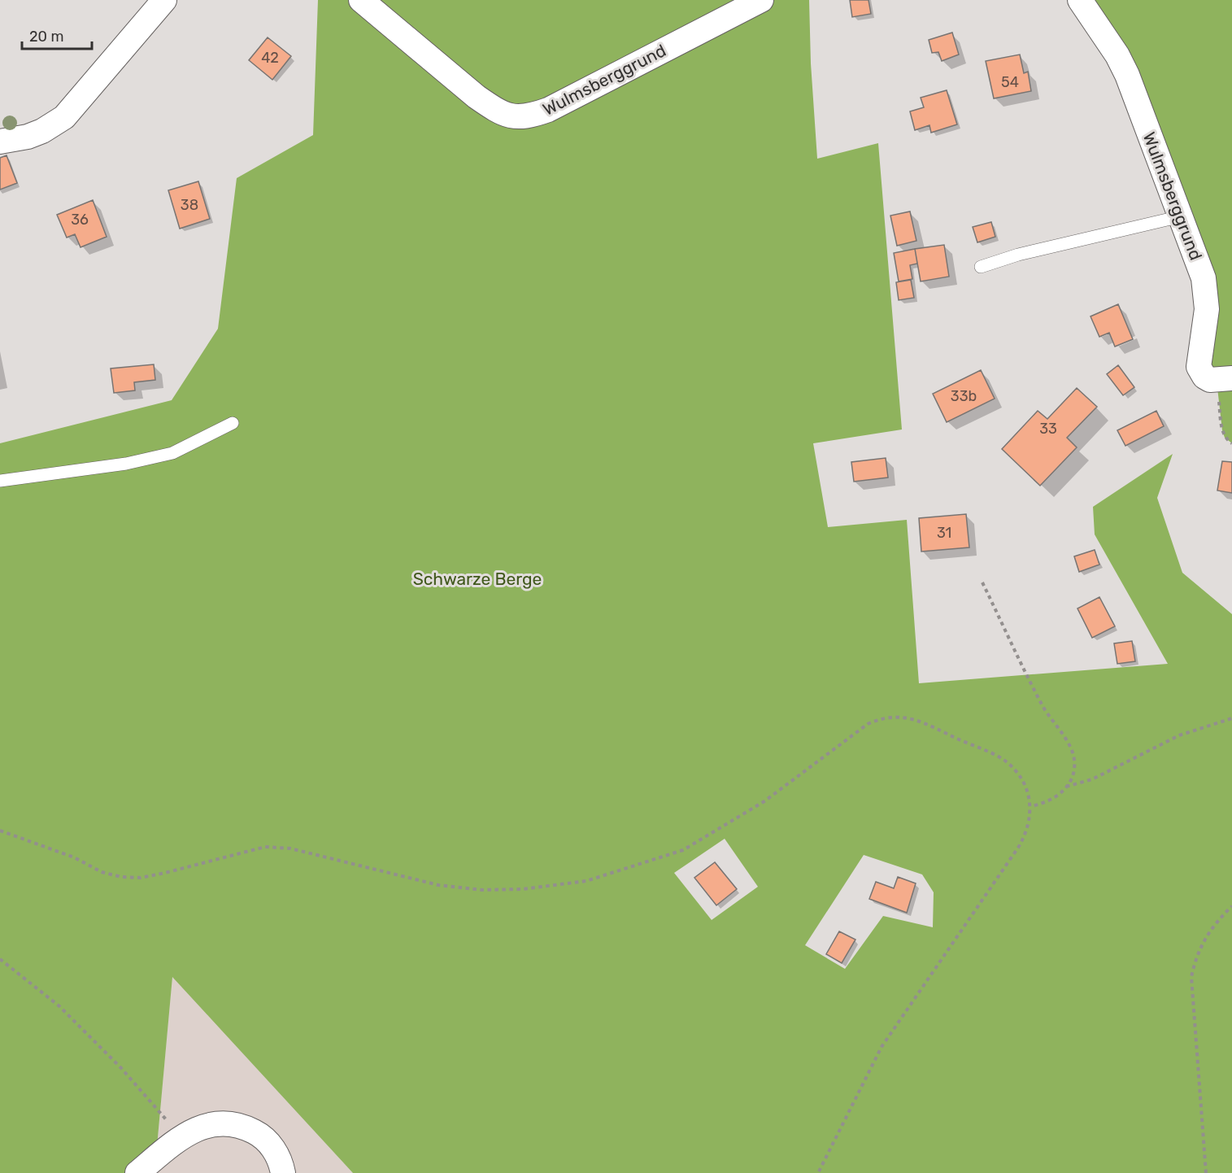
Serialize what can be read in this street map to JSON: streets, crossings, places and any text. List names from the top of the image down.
{
  "streets": {
    "street": ["Wulmsberggrund"]
  },
  "parks": ["Schwarze Berge"],
  "house_numbers": [
    "42",
    "54",
    "38",
    "36",
    "33b",
    "33",
    "31"
  ],
  "scale_bar": "20 m"
}
